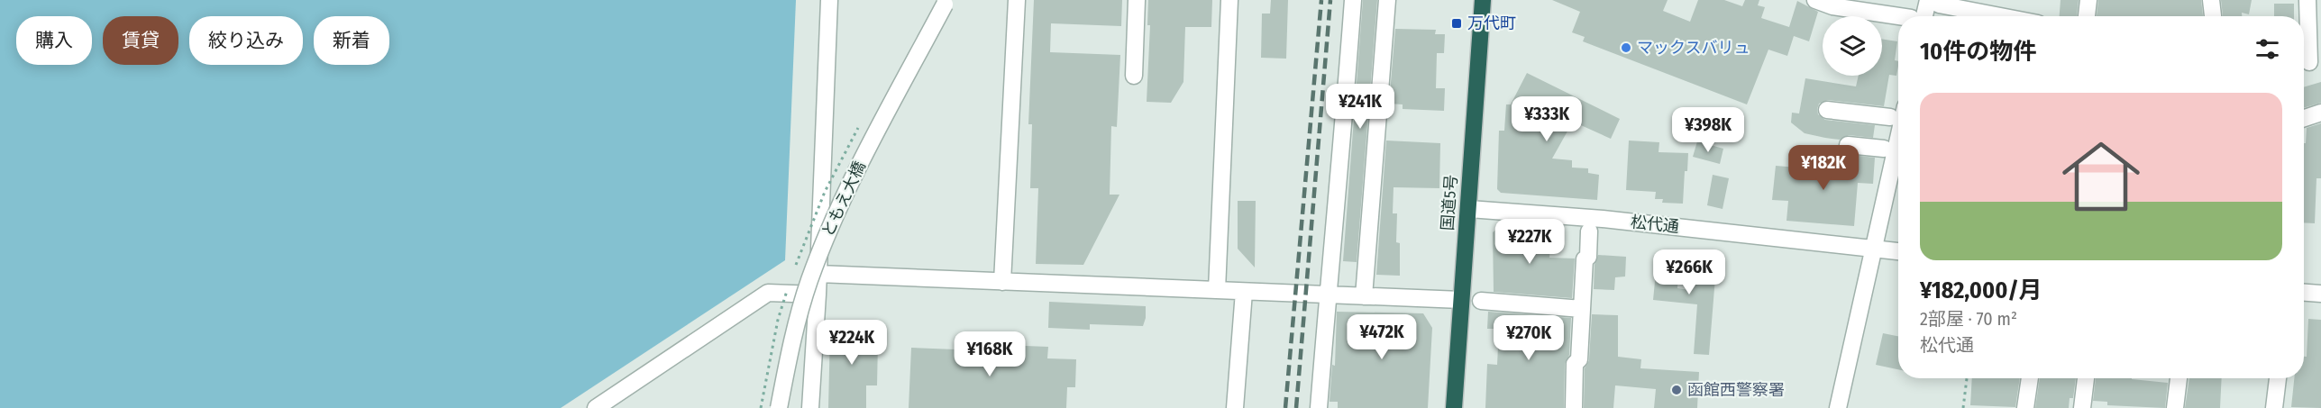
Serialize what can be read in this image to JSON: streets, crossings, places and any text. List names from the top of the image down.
{
  "streets": {
    "highway": ["国道5号"],
    "street": ["ともえ大橋", "松代通"]
  },
  "crossings": [
    ["国道5号", "松代通"]
  ],
  "places": {
    "transit": ["万代町"],
    "other": ["マックスバリュ", "函館西警察署"]
  },
  "page": {
    "chip": [
      "購入",
      "賃貸",
      "絞り込み",
      "新着"
    ],
    "heading": "10件の物件",
    "list": [
      {
        "name": "¥182,000/月",
        "note": "2部屋 · 70 m² · 松代通"
      }
    ],
    "price": [
      "¥241K",
      "¥333K",
      "¥398K",
      "¥182K",
      "¥227K",
      "¥266K",
      "¥472K",
      "¥270K",
      "¥224K",
      "¥168K"
    ]
  }
}
